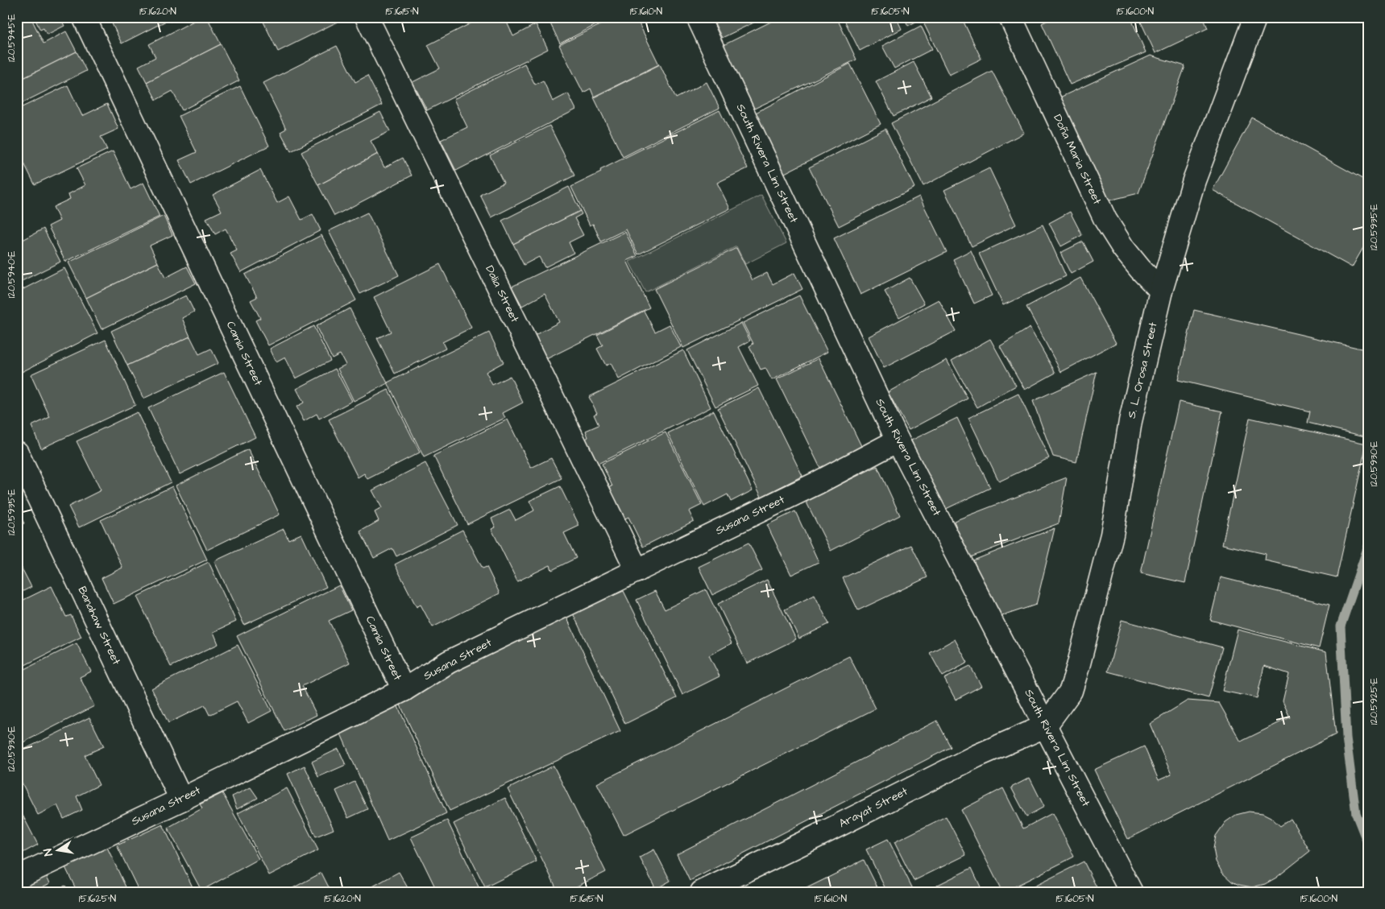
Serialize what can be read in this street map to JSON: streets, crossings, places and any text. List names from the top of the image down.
{
  "streets": {
    "street": [
      "Doña Maria Street",
      "South Rivera Lim Street",
      "Dalia Street",
      "Camia Street",
      "S. L. Orosa Street",
      "Susana Street",
      "Banahaw Street",
      "Arayat Street"
    ]
  },
  "crossings": [
    ["Doña Maria Street", "S. L. Orosa Street"],
    ["South Rivera Lim Street", "S. L. Orosa Street"],
    ["South Rivera Lim Street", "Susana Street"],
    ["South Rivera Lim Street", "Arayat Street"],
    ["Dalia Street", "Susana Street"],
    ["Camia Street", "Susana Street"],
    ["S. L. Orosa Street", "Arayat Street"],
    ["Susana Street", "Banahaw Street"]
  ],
  "north": "left",
  "coordinates": [
    "15.1620°N",
    "15.1615°N",
    "15.1610°N",
    "15.1605°N",
    "15.1600°N",
    "120.5945°E",
    "120.5935°E",
    "120.5940°E",
    "120.5930°E",
    "120.5925°E",
    "15.1625°N"
  ]
}
